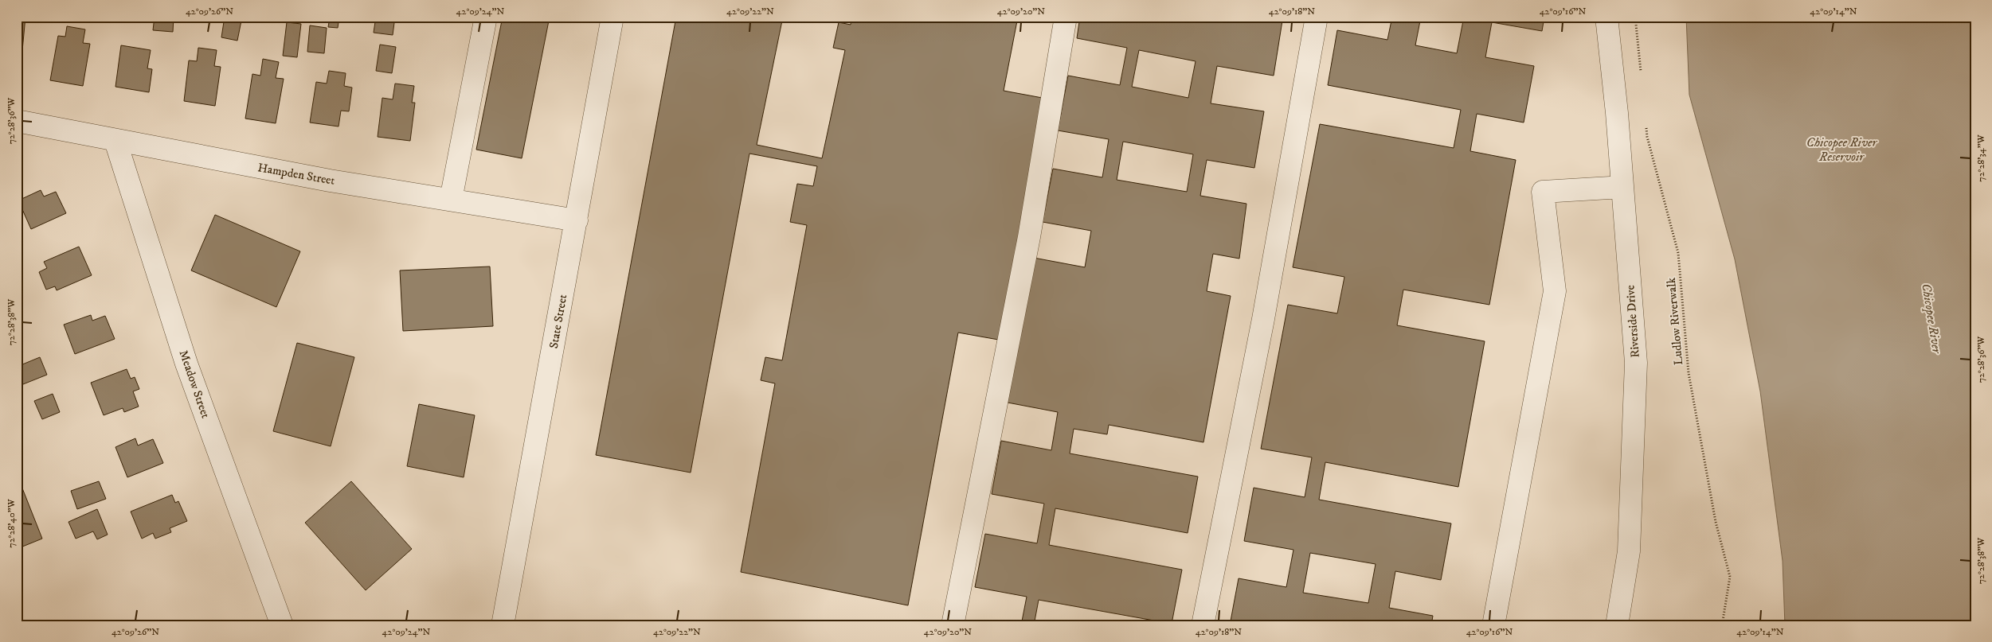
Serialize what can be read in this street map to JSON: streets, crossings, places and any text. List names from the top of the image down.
{
  "streets": {
    "street": [
      "Hampden Street",
      "State Street",
      "Riverside Drive",
      "Meadow Street"
    ],
    "path": ["Ludlow Riverwalk"]
  },
  "crossings": [
    ["Hampden Street", "State Street"],
    ["Hampden Street", "Meadow Street"]
  ],
  "water": ["Chicopee River Reservoir", "Chicopee River"],
  "coordinates": [
    "42°09'26\"N",
    "42°09'24\"N",
    "42°09'22\"N",
    "42°09'20\"N",
    "42°09'18\"N",
    "42°09'16\"N",
    "42°09'14\"N",
    "72°28'36\"W",
    "72°28'34\"W",
    "72°28'38\"W",
    "72°28'40\"W"
  ]
}
